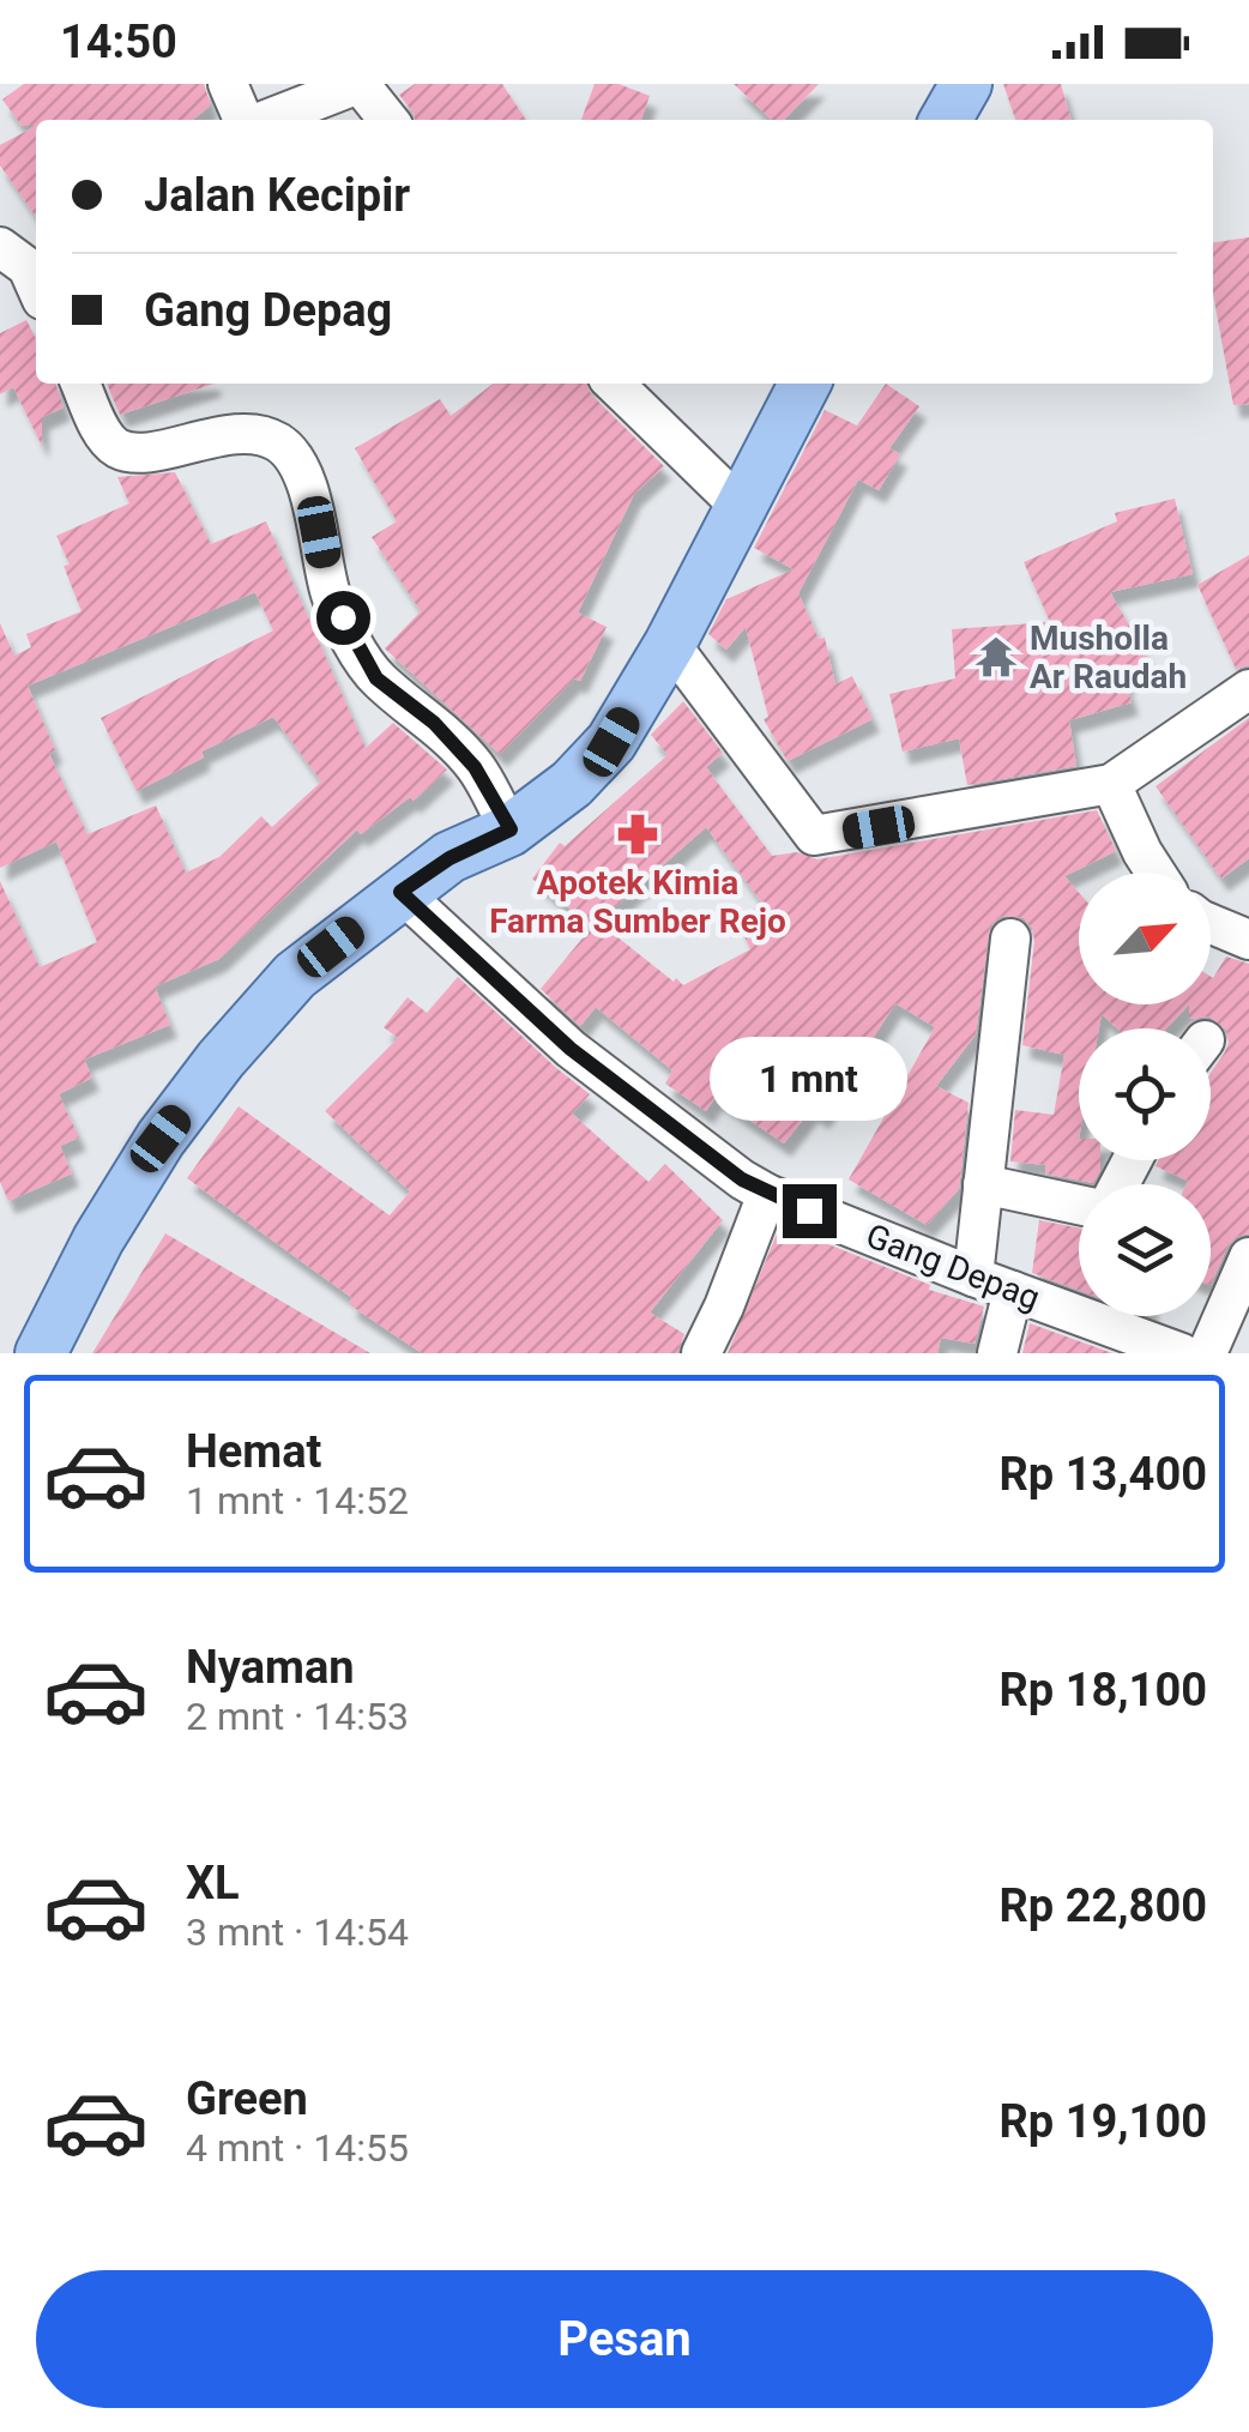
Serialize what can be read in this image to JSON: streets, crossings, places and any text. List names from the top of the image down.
{
  "streets": {
    "street": ["Gang Depag"]
  },
  "places": {
    "temple": ["Musholla Ar Raudah"],
    "pharmacy": ["Apotek Kimia Farma Sumber Rejo"]
  },
  "north": "top right",
  "page": {
    "status": "14:50",
    "banner": ["Jalan Kecipir", "Gang Depag"],
    "bubble": "1 mnt",
    "list": [
      {
        "name": "Hemat",
        "note": "1 mnt · 14:52",
        "value": "Rp 13,400"
      },
      {
        "name": "Nyaman",
        "note": "2 mnt · 14:53",
        "value": "Rp 18,100"
      },
      {
        "name": "XL",
        "note": "3 mnt · 14:54",
        "value": "Rp 22,800"
      },
      {
        "name": "Green",
        "note": "4 mnt · 14:55",
        "value": "Rp 19,100"
      }
    ],
    "buttons": "Pesan"
  }
}
